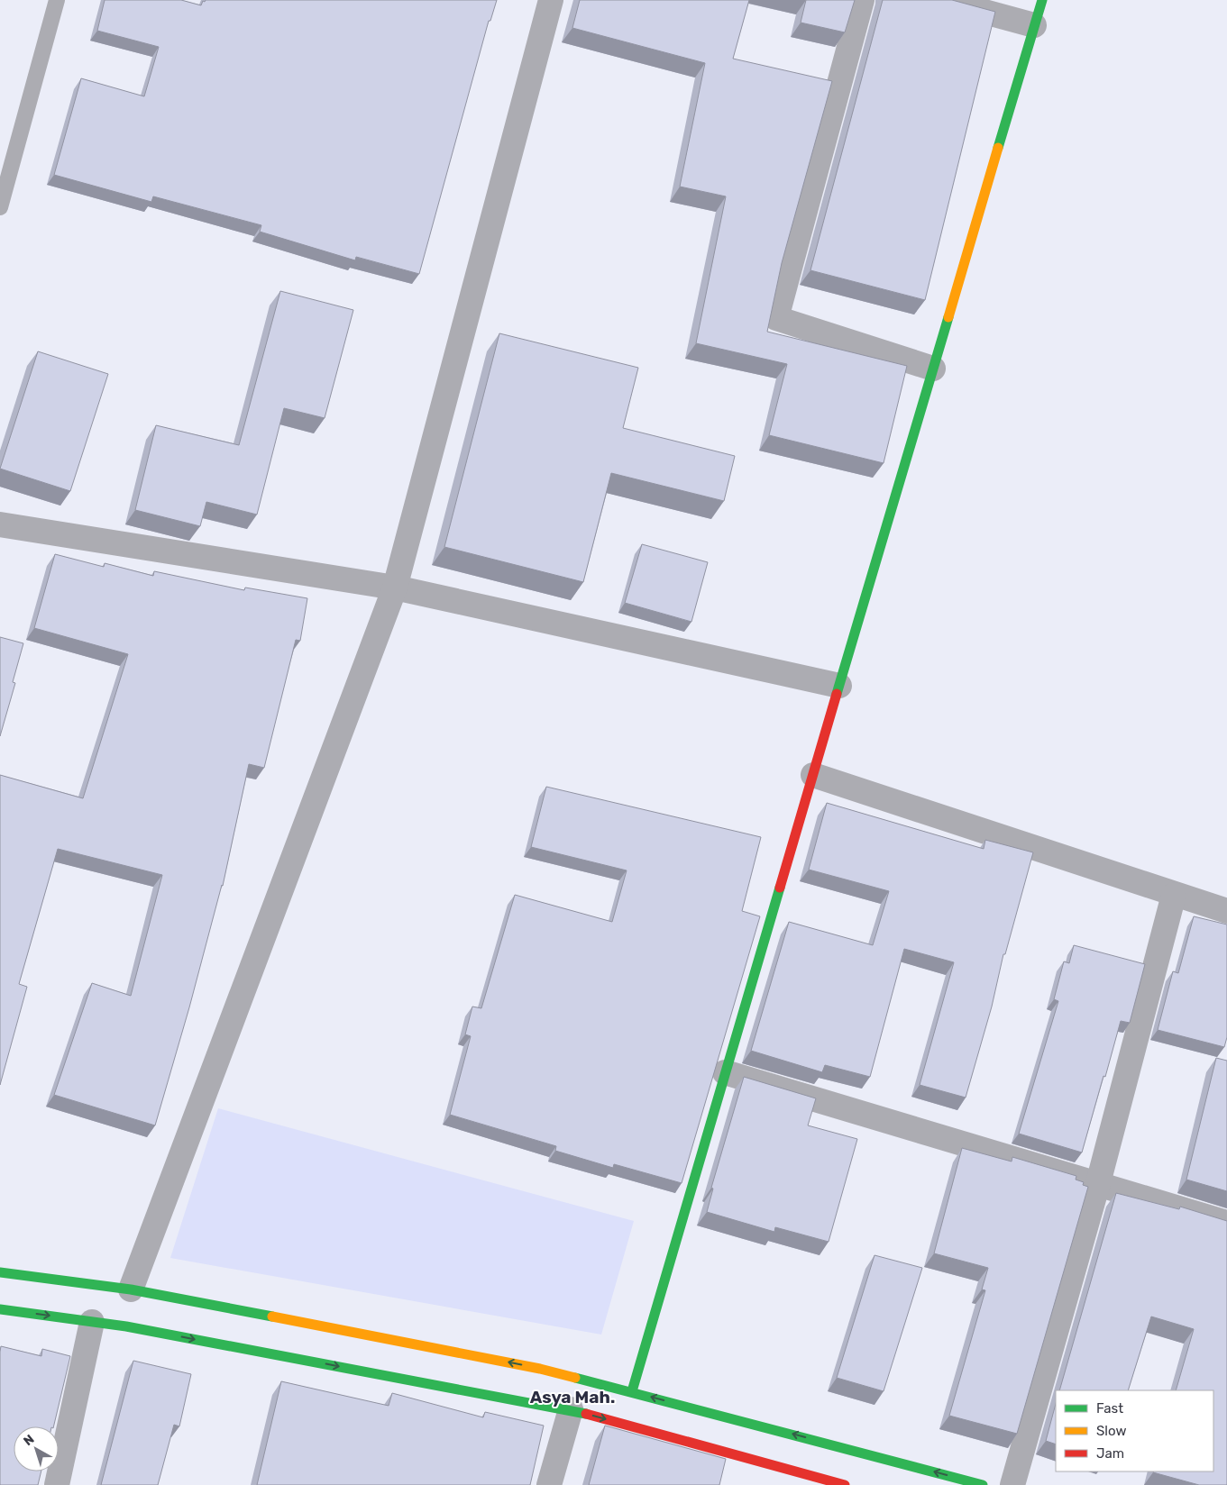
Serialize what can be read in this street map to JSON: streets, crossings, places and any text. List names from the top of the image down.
{
  "districts": ["Asya Mah."],
  "legend": ["Fast", "Slow", "Jam"],
  "north": "top left"
}
